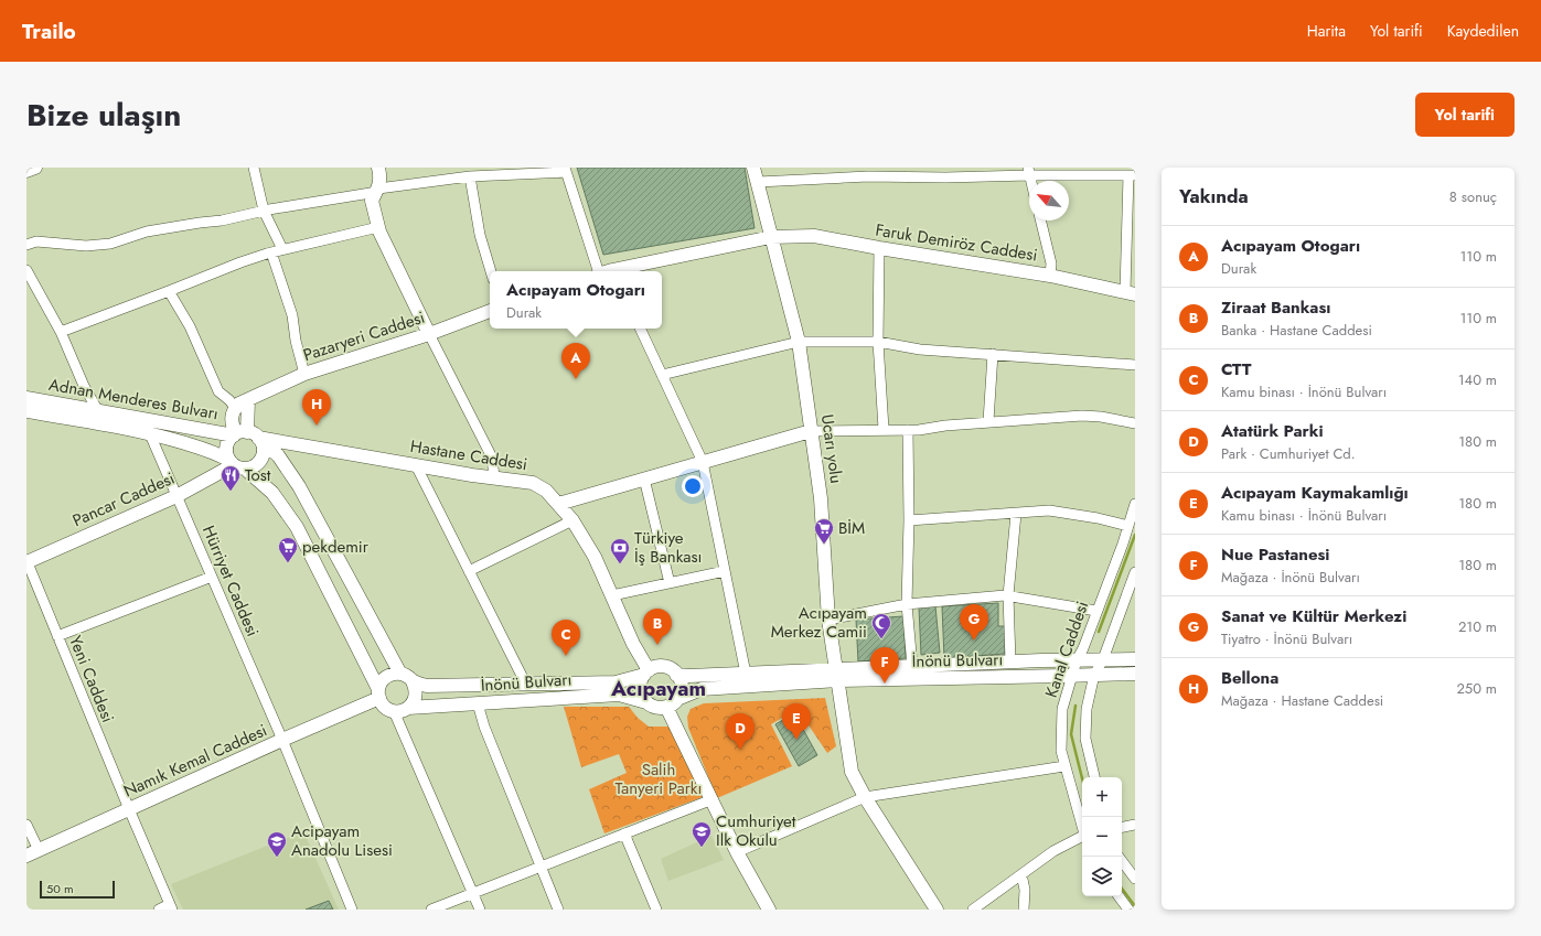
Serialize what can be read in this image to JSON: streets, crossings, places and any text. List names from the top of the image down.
{
  "streets": {
    "street": [
      "Faruk Demiröz Caddesi",
      "Pazaryeri Caddesi",
      "Adnan Menderes Bulvarı",
      "Ucarı yolu",
      "Hastane Caddesi",
      "Pancar Caddesi",
      "Hürriyet Caddesi",
      "Kanal Caddesi",
      "İnönü Bulvarı",
      "Yeni Caddesi",
      "Namık Kemal Caddesi"
    ]
  },
  "crossings": [
    ["Faruk Demiröz Caddesi", "Ucarı yolu"],
    ["Adnan Menderes Bulvarı", "Hastane Caddesi"],
    ["Adnan Menderes Bulvarı", "Pancar Caddesi"],
    ["Adnan Menderes Bulvarı", "Hürriyet Caddesi"],
    ["Adnan Menderes Bulvarı", "İnönü Bulvarı"],
    ["Adnan Menderes Bulvarı", "Namık Kemal Caddesi"],
    ["Ucarı yolu", "İnönü Bulvarı"],
    ["Hastane Caddesi", "Pancar Caddesi"],
    ["Hastane Caddesi", "İnönü Bulvarı"],
    ["Pancar Caddesi", "Hürriyet Caddesi"],
    ["Pancar Caddesi", "Yeni Caddesi"],
    ["Hürriyet Caddesi", "Namık Kemal Caddesi"],
    ["Kanal Caddesi", "İnönü Bulvarı"],
    ["İnönü Bulvarı", "Namık Kemal Caddesi"],
    ["Yeni Caddesi", "Namık Kemal Caddesi"]
  ],
  "districts": ["Acıpayam"],
  "parks": ["Salih Tanyeri Parkı"],
  "places": {
    "restaurant": ["Tost"],
    "supermarket": ["BİM", "pekdemir"],
    "bank": ["Türkiye İş Bankası"],
    "mosque": ["Acıpayam Merkez Camii"],
    "school or university": ["Cumhuriyet Ilk Okulu", "Acipayam Anadolu Lisesi"]
  },
  "scale_bar": "50 m",
  "north": "top left",
  "page": {
    "header": "Trailo",
    "nav": ["Harita", "Yol tarifi", "Kaydedilen"],
    "title": "Bize ulaşın",
    "buttons": "Yol tarifi",
    "heading": ["Yakında", "8 sonuç"],
    "list": [
      {
        "mark": "A",
        "name": "Acıpayam Otogarı",
        "note": "Durak",
        "value": "110 m"
      },
      {
        "mark": "B",
        "name": "Ziraat Bankası",
        "note": "Banka · Hastane Caddesi",
        "value": "110 m"
      },
      {
        "mark": "C",
        "name": "CTT",
        "note": "Kamu binası · İnönü Bulvarı",
        "value": "140 m"
      },
      {
        "mark": "D",
        "name": "Atatürk Parki",
        "note": "Park · Cumhuriyet Cd.",
        "value": "180 m"
      },
      {
        "mark": "E",
        "name": "Acıpayam Kaymakamlığı",
        "note": "Kamu binası · İnönü Bulvarı",
        "value": "180 m"
      },
      {
        "mark": "F",
        "name": "Nue Pastanesi",
        "note": "Mağaza · İnönü Bulvarı",
        "value": "180 m"
      },
      {
        "mark": "G",
        "name": "Sanat ve Kültür Merkezi",
        "note": "Tiyatro · İnönü Bulvarı",
        "value": "210 m"
      },
      {
        "mark": "H",
        "name": "Bellona",
        "note": "Mağaza · Hastane Caddesi",
        "value": "250 m"
      }
    ],
    "popup": ["Acıpayam Otogarı", "Durak"],
    "pins": [
      "A",
      "H",
      "G",
      "B",
      "C",
      "F",
      "E",
      "D"
    ],
    "map_buttons": ["+", "−"],
    "scale": "50 m"
  }
}
